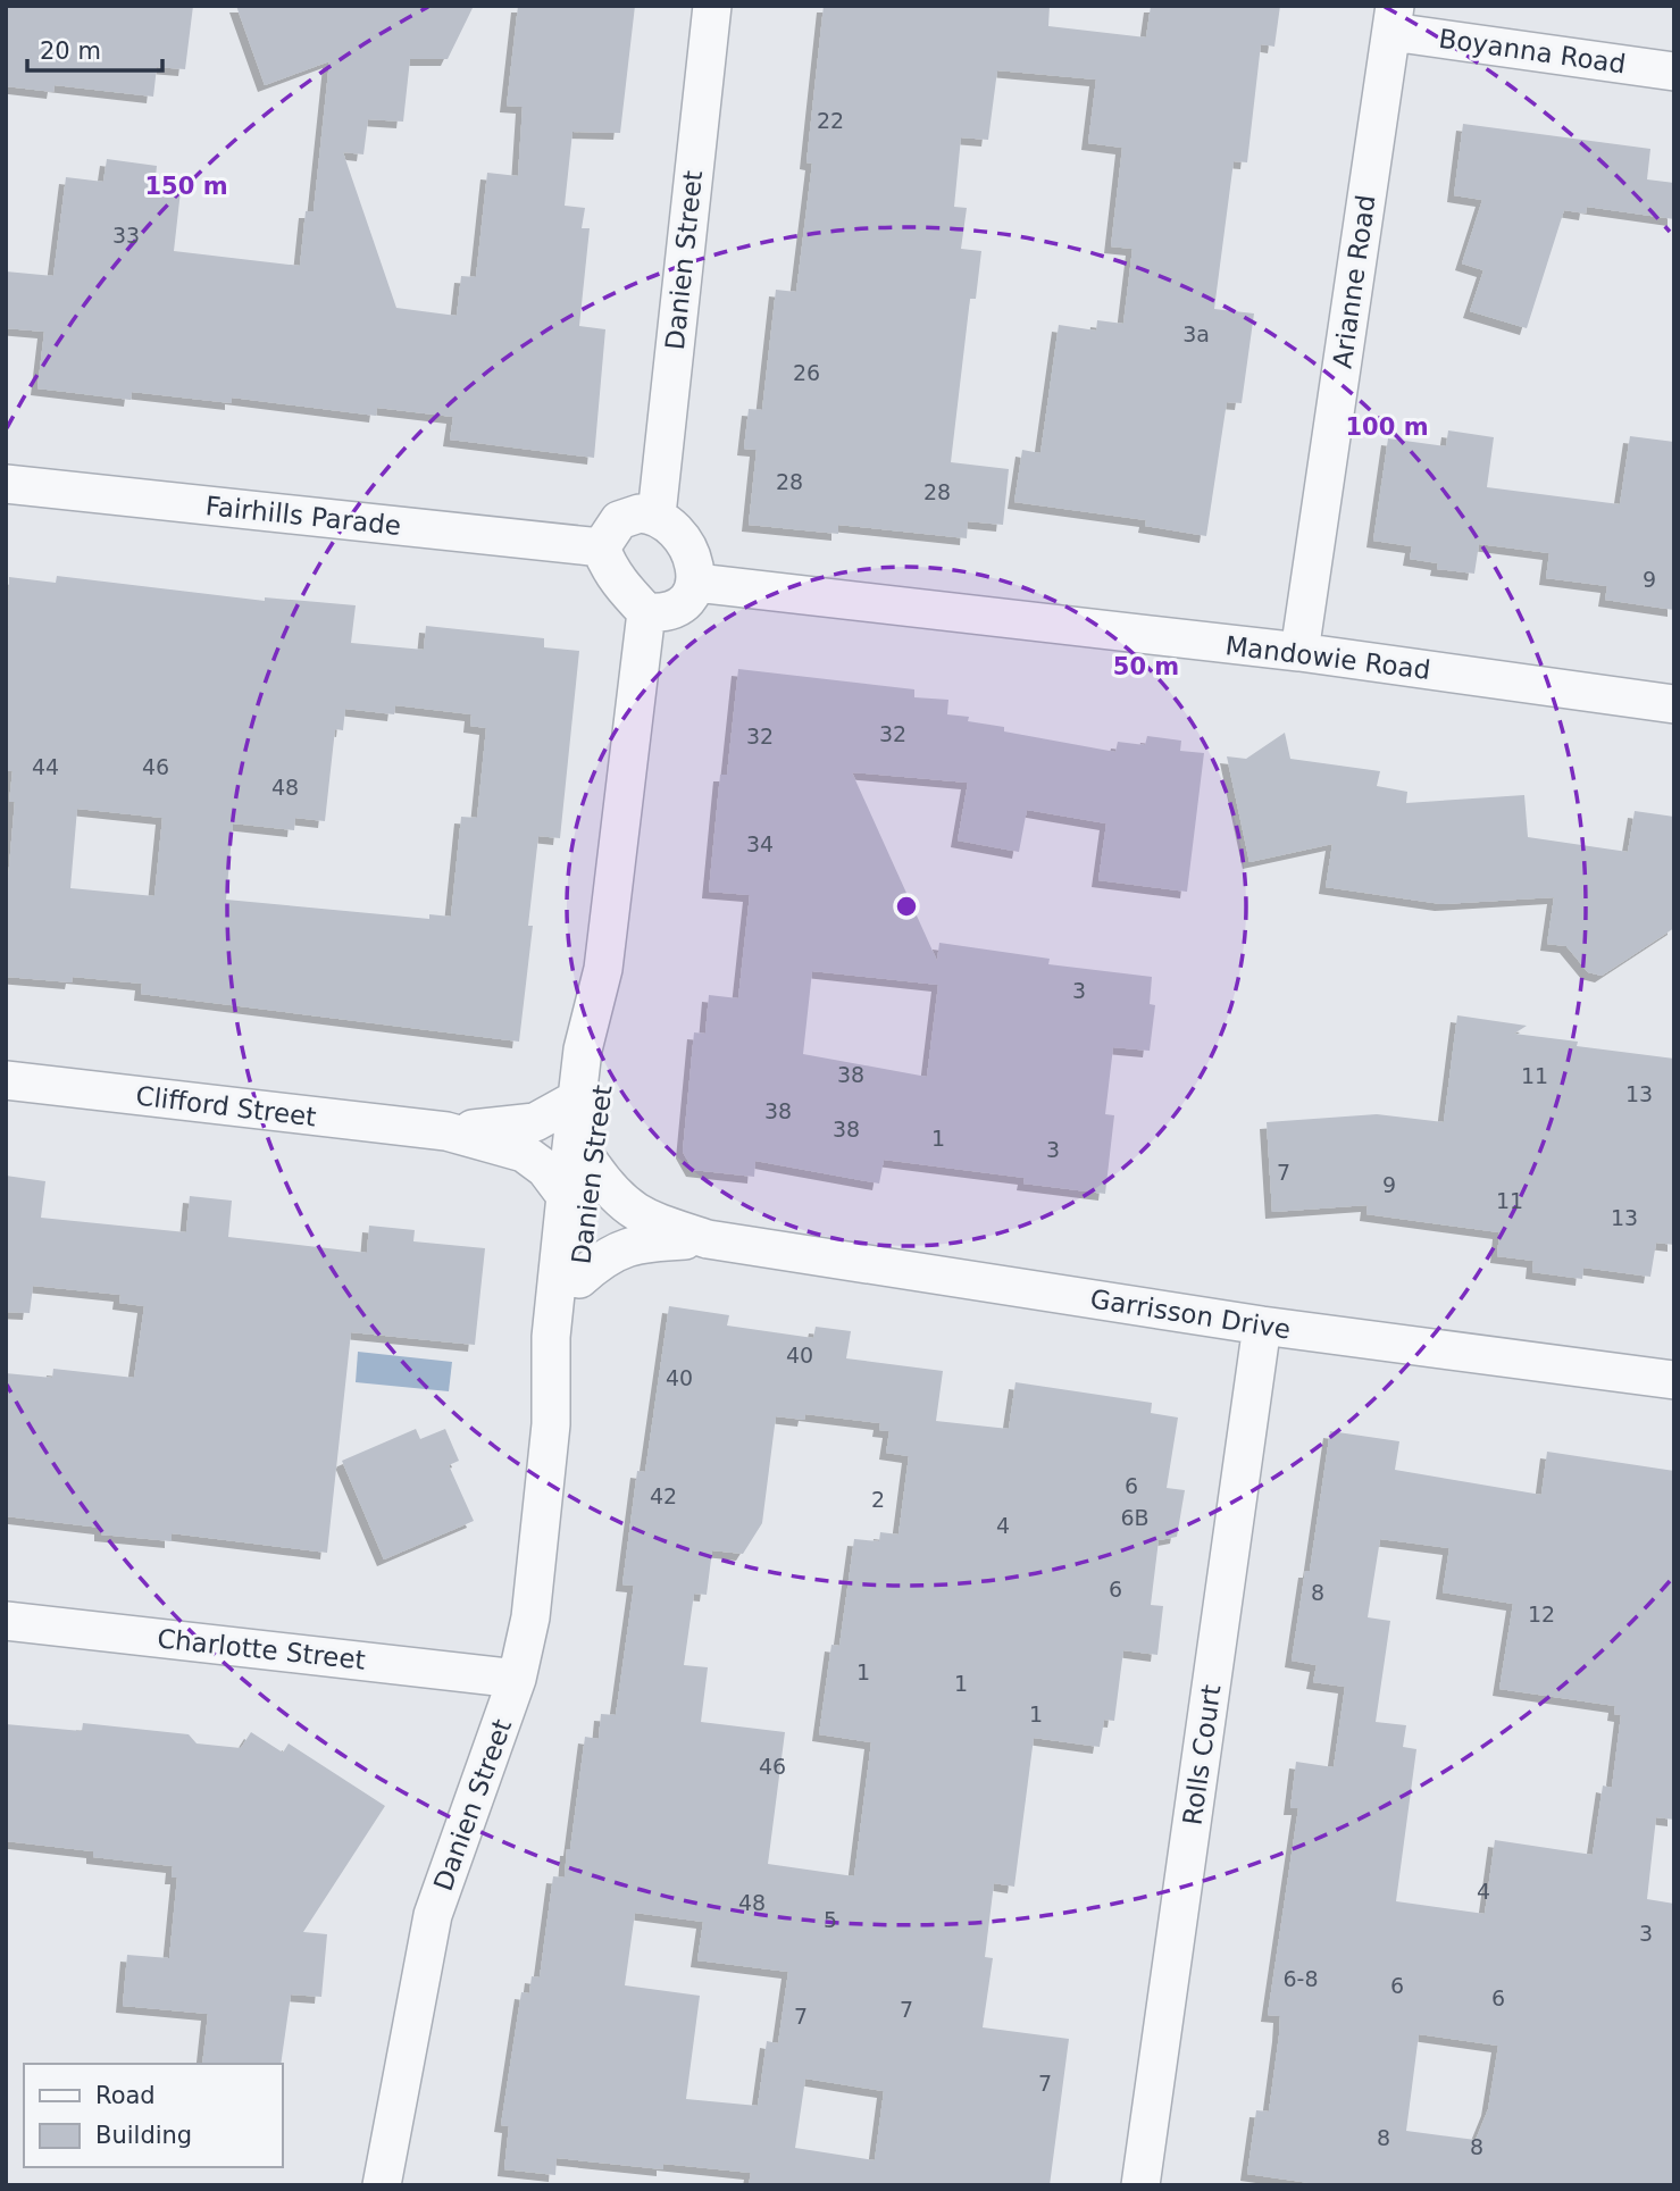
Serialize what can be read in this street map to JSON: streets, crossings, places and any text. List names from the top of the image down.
{
  "streets": {
    "street": [
      "Boyanna Road",
      "Danien Street",
      "Arianne Road",
      "Fairhills Parade",
      "Mandowie Road",
      "Clifford Street",
      "Garrisson Drive",
      "Charlotte Street",
      "Rolls Court"
    ]
  },
  "crossings": [
    ["Boyanna Road", "Arianne Road"],
    ["Danien Street", "Fairhills Parade"],
    ["Danien Street", "Mandowie Road"],
    ["Danien Street", "Clifford Street"],
    ["Danien Street", "Garrisson Drive"],
    ["Danien Street", "Charlotte Street"],
    ["Arianne Road", "Mandowie Road"],
    ["Fairhills Parade", "Mandowie Road"],
    ["Garrisson Drive", "Rolls Court"]
  ],
  "house_numbers": [
    "22",
    "33",
    "3a",
    "26",
    "28",
    "28",
    "9",
    "32",
    "32",
    "44",
    "46",
    "48",
    "34",
    "3",
    "38",
    "11",
    "13",
    "38",
    "38",
    "1",
    "3",
    "7",
    "9",
    "11",
    "13",
    "40",
    "40",
    "6",
    "42",
    "2",
    "6B",
    "4",
    "6",
    "8",
    "12",
    "1",
    "1",
    "1",
    "46",
    "4",
    "48",
    "5",
    "3",
    "6-8",
    "6",
    "6",
    "7",
    "7",
    "7",
    "8",
    "8"
  ],
  "legend": ["Road", "Building"],
  "scale_bar": "20 m",
  "rings": ["150 m", "100 m", "50 m"]
}
